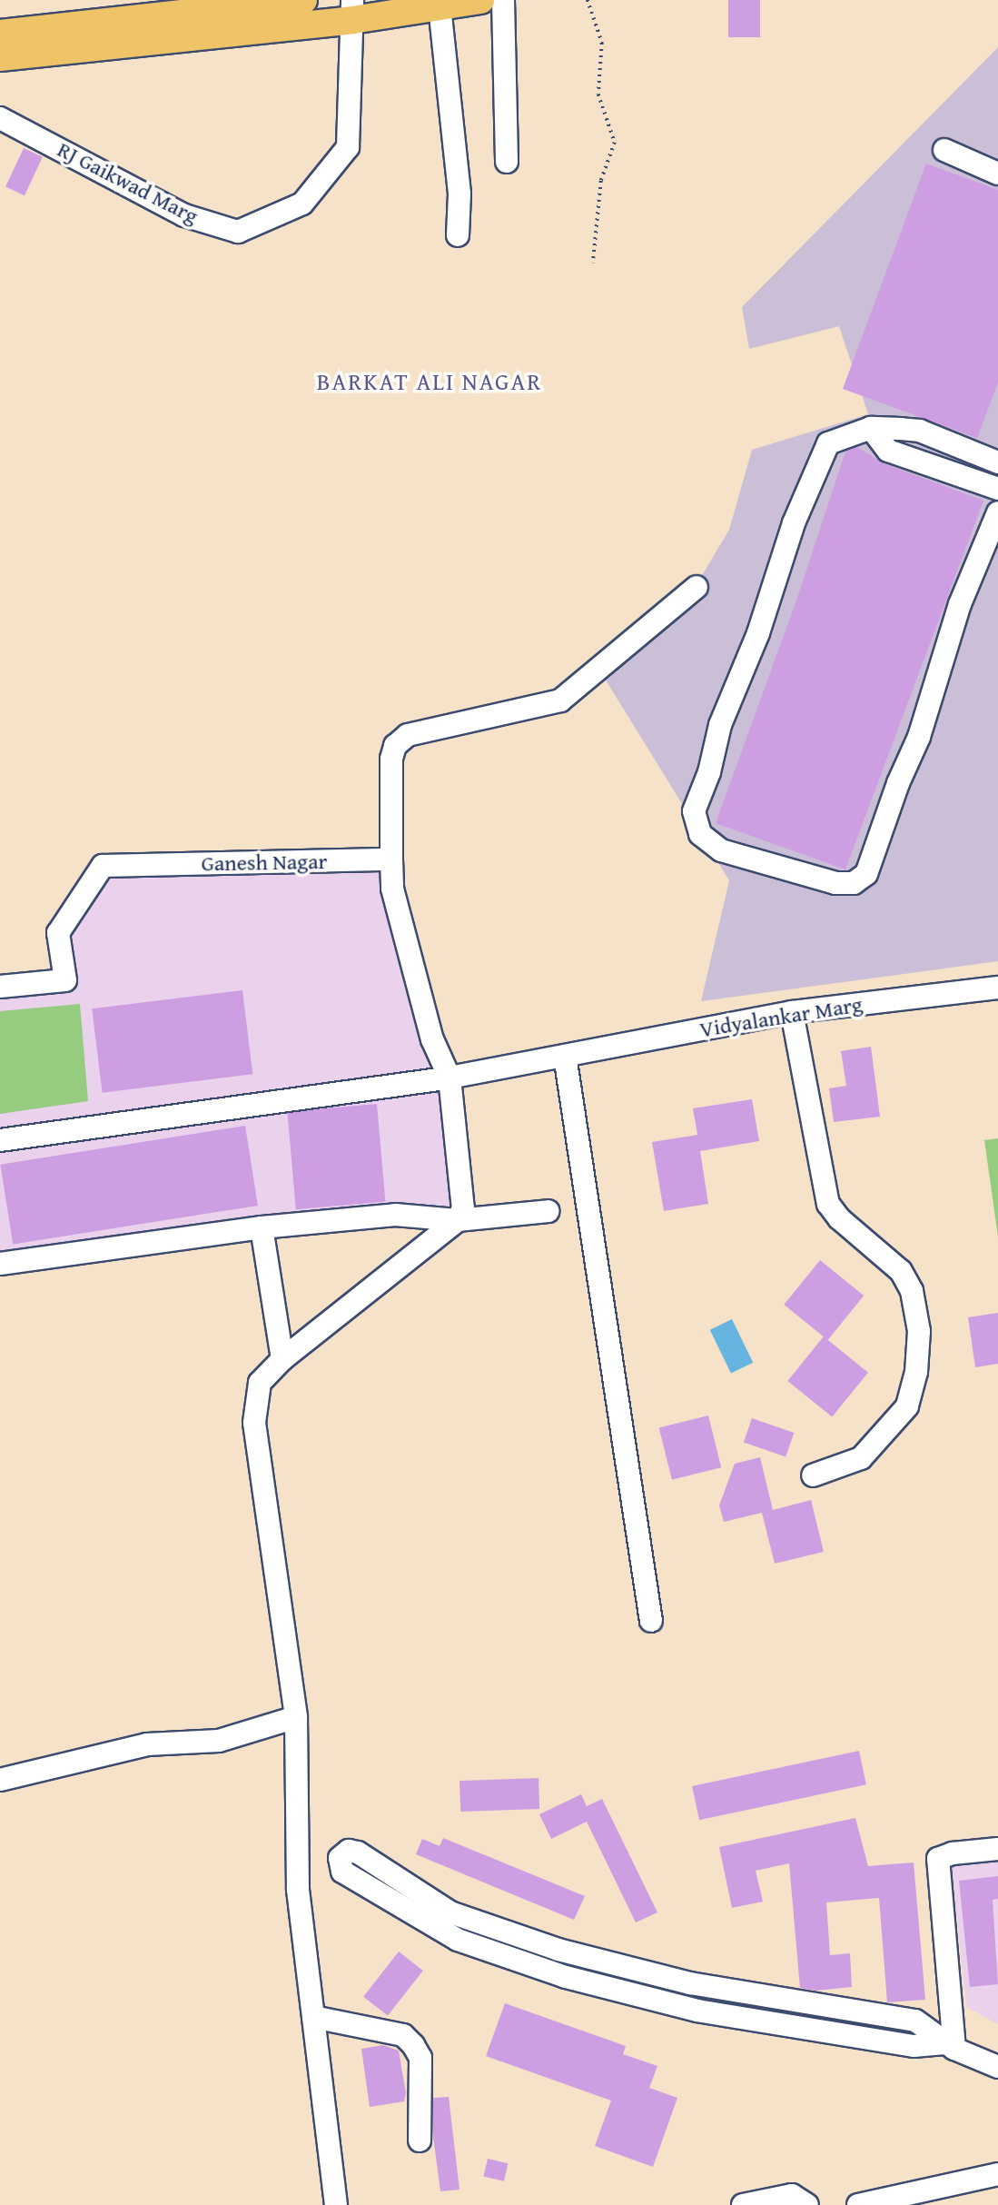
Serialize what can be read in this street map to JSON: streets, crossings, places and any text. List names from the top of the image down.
{
  "streets": {
    "street": ["RJ Gaikwad Marg", "Ganesh Nagar", "Vidyalankar Marg"]
  },
  "districts": ["BARKAT ALI NAGAR"]
}
